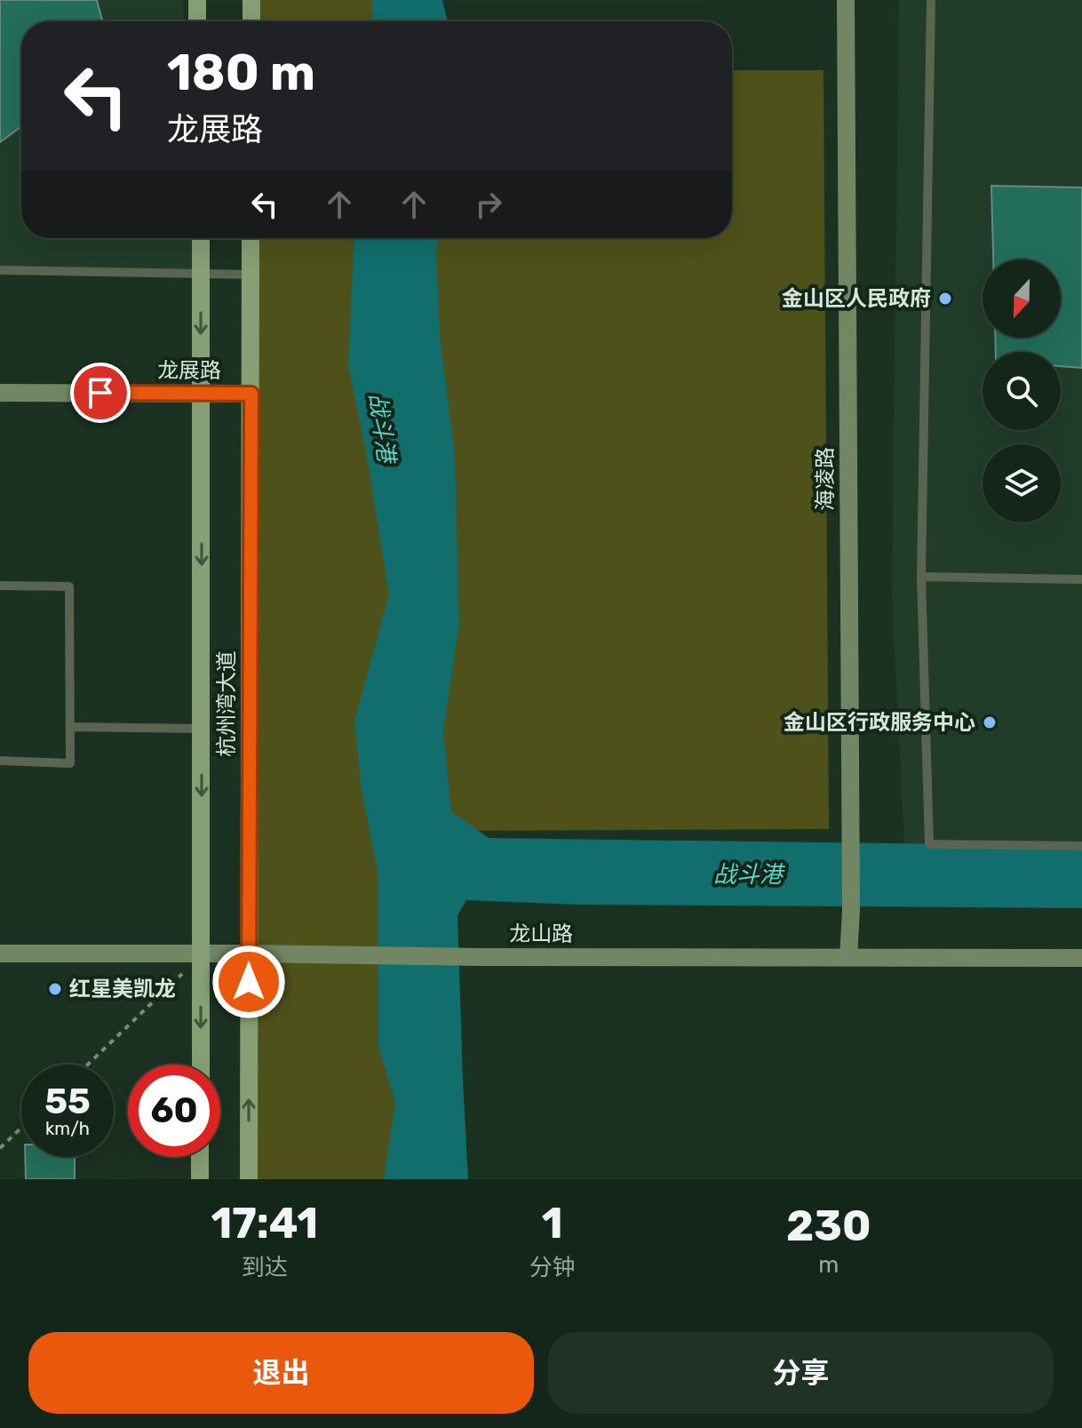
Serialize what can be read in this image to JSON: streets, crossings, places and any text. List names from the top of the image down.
{
  "streets": {
    "main road": ["杭州湾大道"],
    "street": ["龙展路", "海凌路", "龙山路"]
  },
  "crossings": [
    ["龙展路", "杭州湾大道"],
    ["海凌路", "龙山路"],
    ["杭州湾大道", "龙山路"]
  ],
  "water": ["战斗港"],
  "places": ["金山区人民政府", "金山区行政服务中心", "红星美凯龙"],
  "north": "bottom",
  "page": {
    "turn": ["180 m", "龙展路"],
    "speed": "55 km/h",
    "limit": "60",
    "eta": [
      "17:41",
      "到达",
      "1",
      "分钟",
      "230",
      "m"
    ],
    "buttons": ["退出", "分享"]
  }
}
